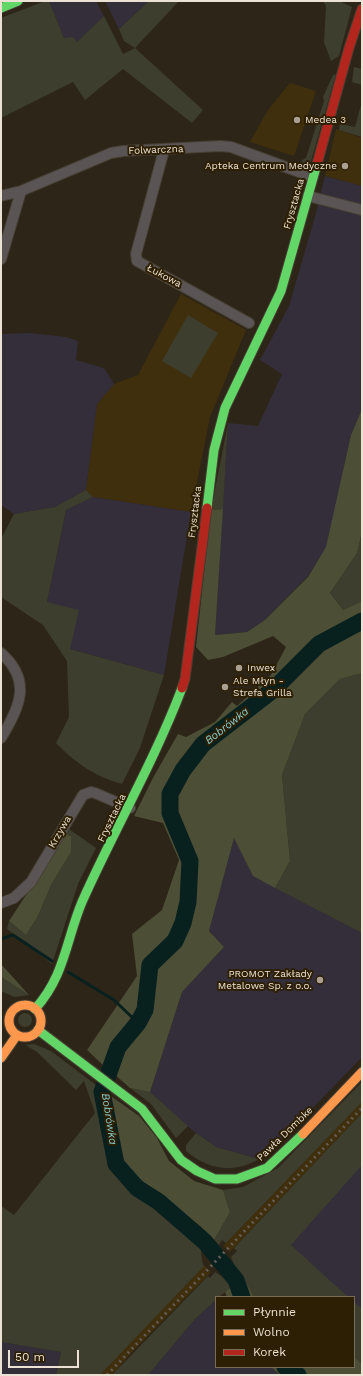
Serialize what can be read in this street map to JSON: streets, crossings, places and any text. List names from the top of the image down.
{
  "streets": {
    "street": [
      "Folwarczna",
      "Frysztacka",
      "Łukowa",
      "Krzywa",
      "Pawła Dombke"
    ]
  },
  "crossings": [
    ["Folwarczna", "Frysztacka"],
    ["Folwarczna", "Łukowa"],
    ["Frysztacka", "Krzywa"],
    ["Frysztacka", "Pawła Dombke"]
  ],
  "water": ["Bobrówka"],
  "places": [
    "Medea 3",
    "Apteka Centrum Medyczne",
    "Inwex",
    "Ale Młyn - Strefa Grilla",
    "PROMOT Zakłady Metalowe Sp. z o.o."
  ],
  "legend": ["Płynnie", "Wolno", "Korek"],
  "scale_bar": "50 m"
}
